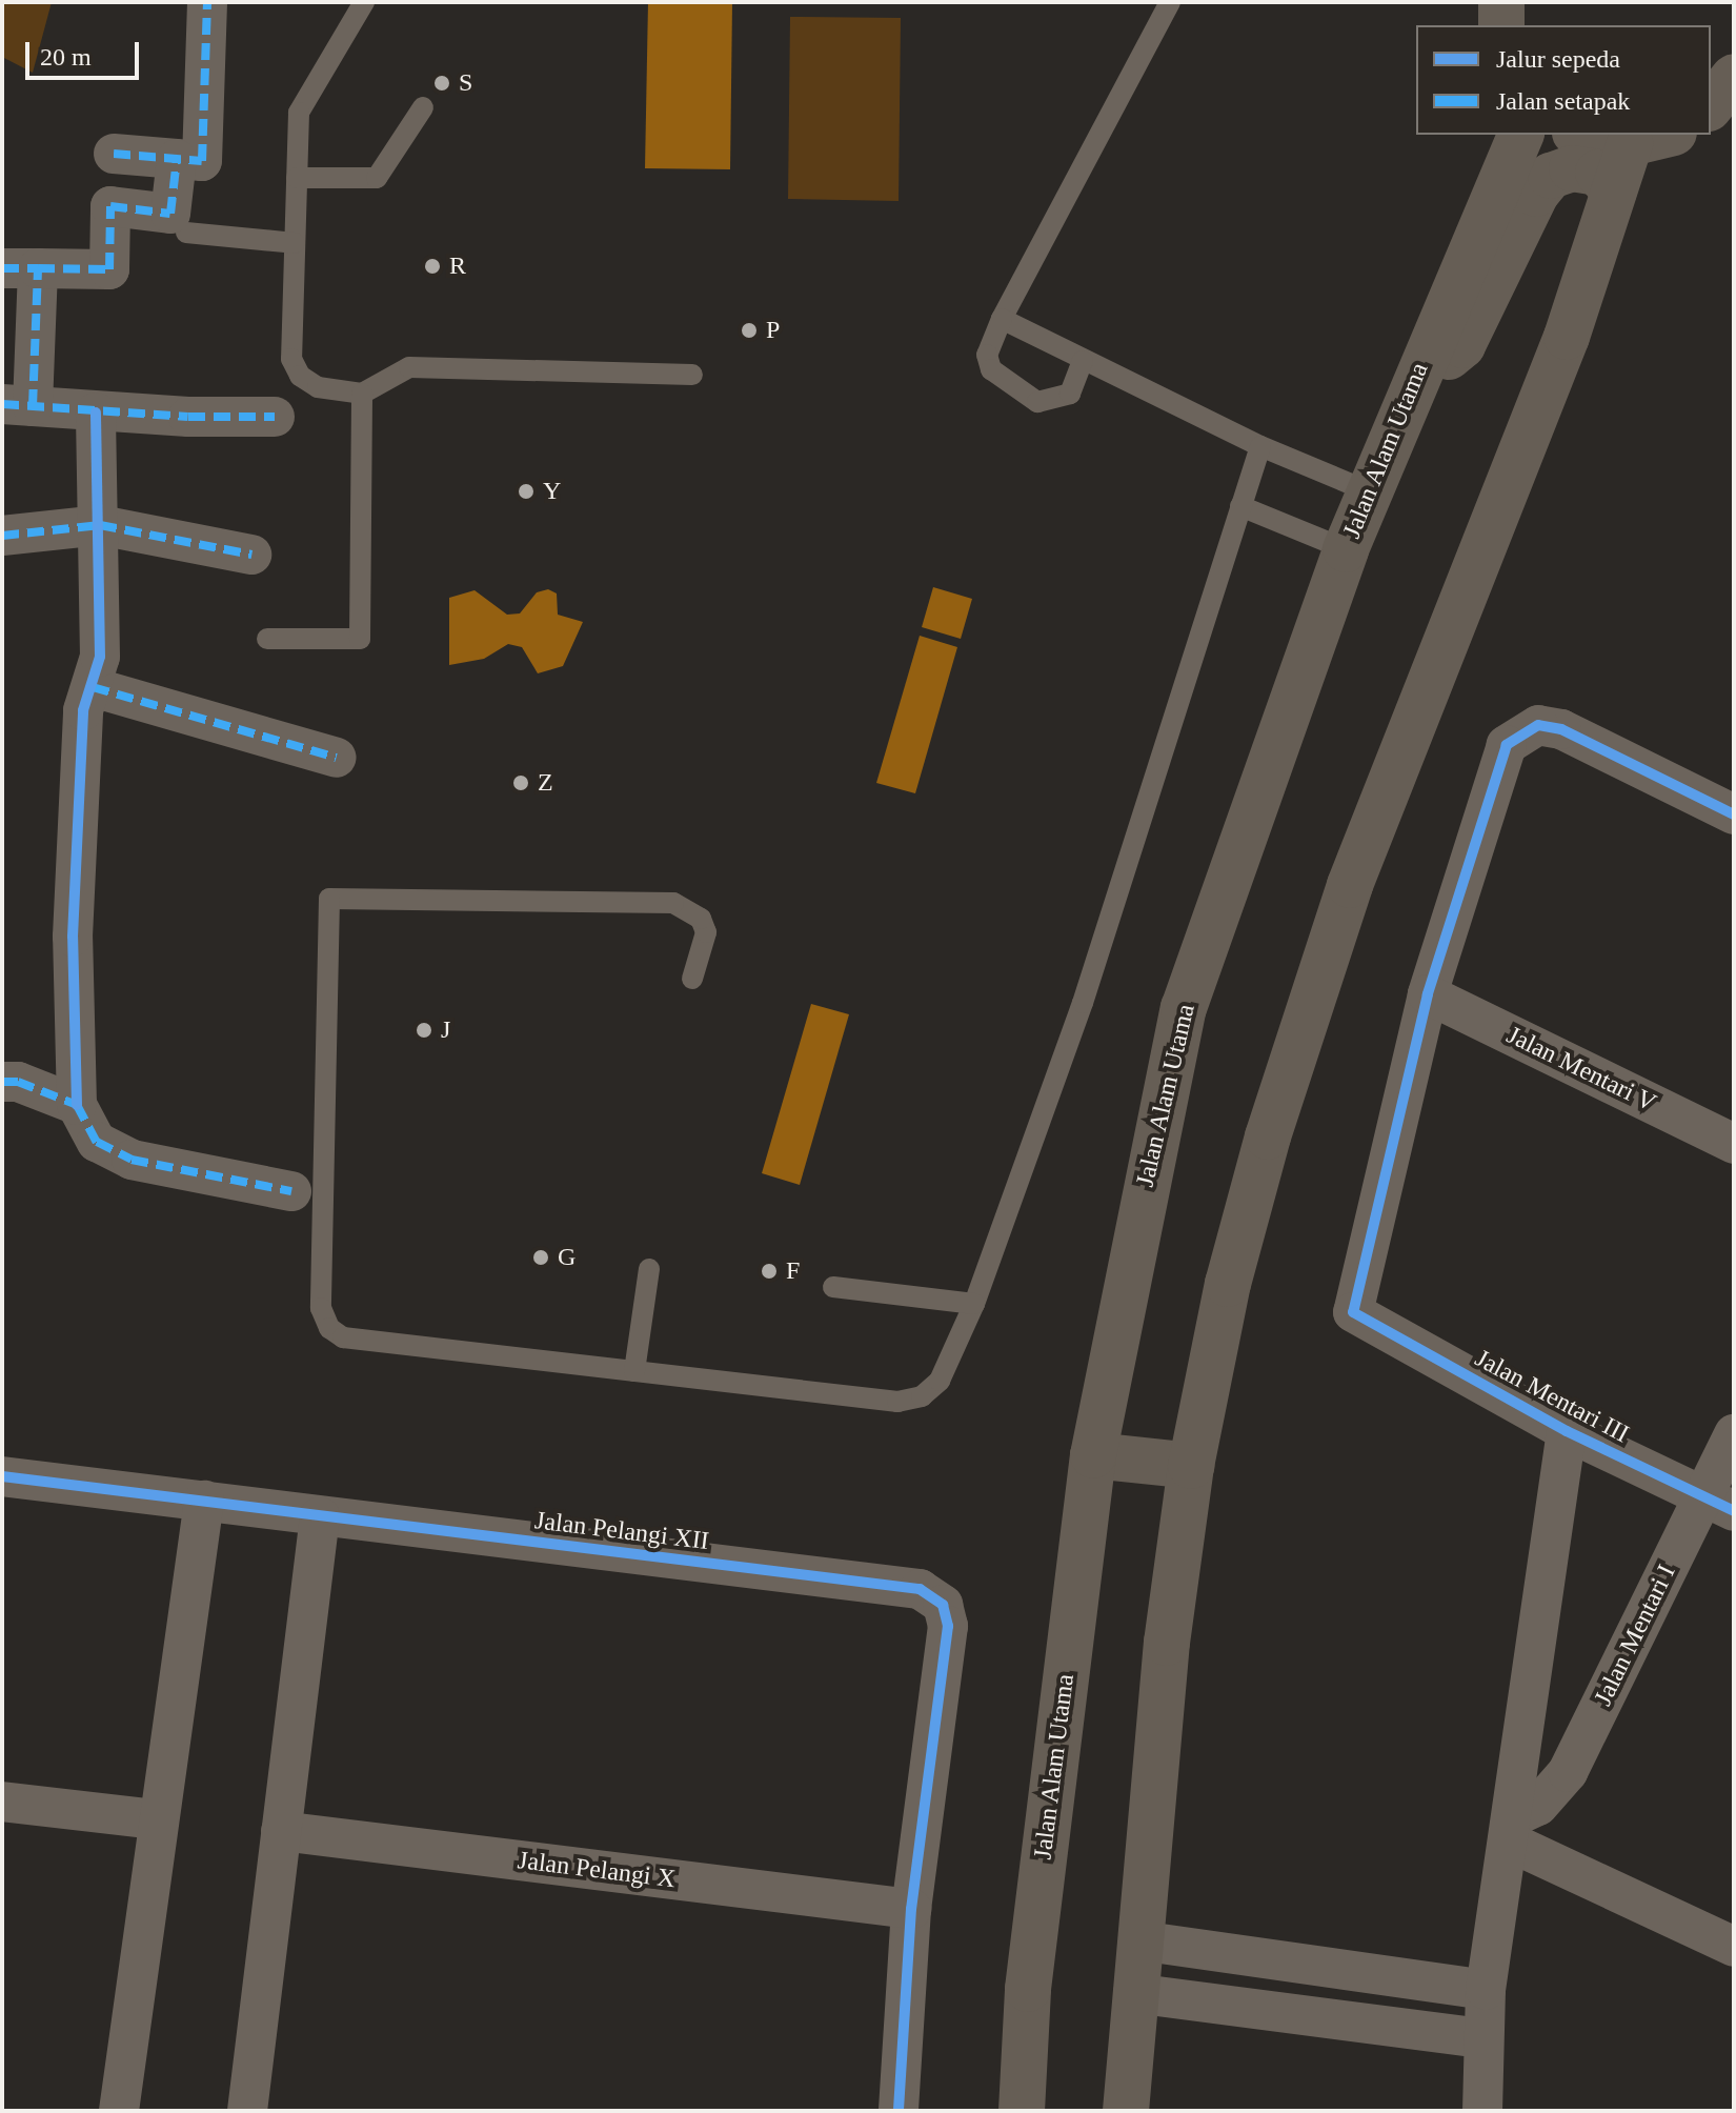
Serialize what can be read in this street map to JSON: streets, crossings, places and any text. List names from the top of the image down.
{
  "streets": {
    "main road": ["Jalan Alam Utama"],
    "street": [
      "Jalan Mentari V",
      "Jalan Mentari III",
      "Jalan Pelangi XII",
      "Jalan Mentari I",
      "Jalan Pelangi X"
    ]
  },
  "crossings": [
    ["Jalan Mentari V", "Jalan Mentari III"],
    ["Jalan Mentari III", "Jalan Mentari I"],
    ["Jalan Pelangi XII", "Jalan Pelangi X"]
  ],
  "places": [
    "S",
    "R",
    "P",
    "Y",
    "Z",
    "J",
    "G",
    "F"
  ],
  "legend": ["Jalur sepeda", "Jalan setapak"],
  "scale_bar": "20 m"
}
